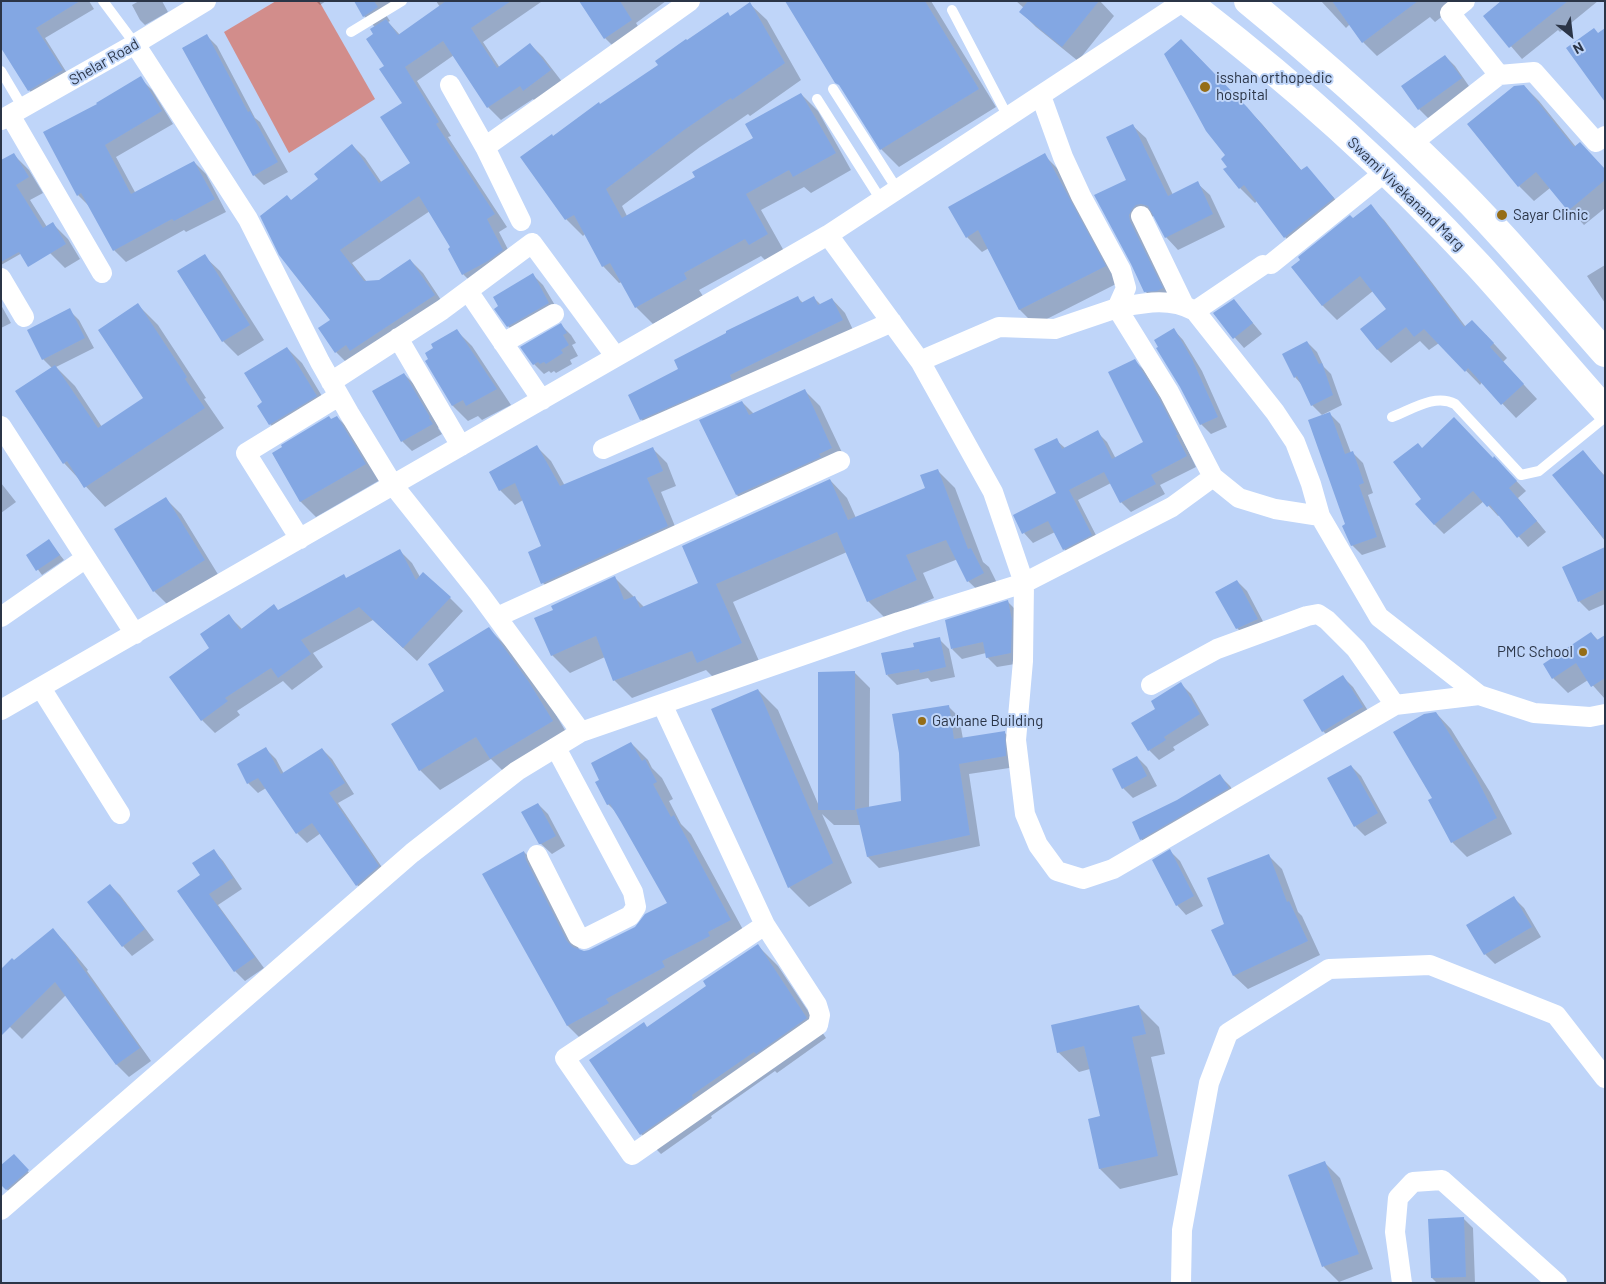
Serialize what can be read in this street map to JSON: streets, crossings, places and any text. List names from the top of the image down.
{
  "streets": {
    "main road": ["Swami Vivekanand Marg"],
    "street": ["Shelar Road"]
  },
  "places": [
    "isshan orthopedic hospital",
    "Sayar Clinic",
    "PMC School",
    "Gavhane Building"
  ],
  "north": "bottom right"
}
